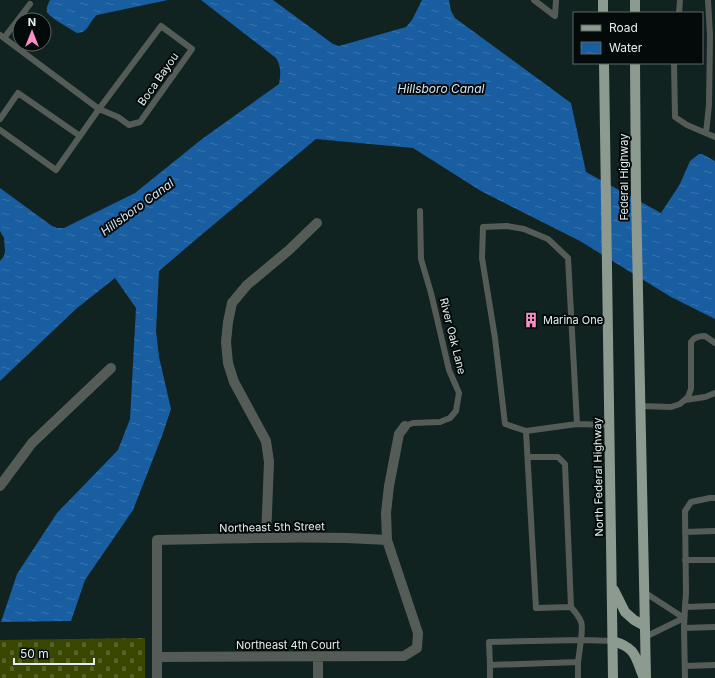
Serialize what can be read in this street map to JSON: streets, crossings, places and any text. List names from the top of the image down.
{
  "streets": {
    "main road": ["Federal Highway", "North Federal Highway"],
    "street": ["Northeast 5th Street", "Northeast 4th Court"],
    "lane": ["Boca Bayou", "River Oak Lane"]
  },
  "crossings": [
    ["Federal Highway", "North Federal Highway"],
    ["Northeast 5th Street", "Northeast 4th Court"]
  ],
  "water": ["Hillsboro Canal"],
  "places": {
    "building": ["Marina One"]
  },
  "legend": ["Road", "Water"],
  "scale_bar": "50 m",
  "north": "top"
}
